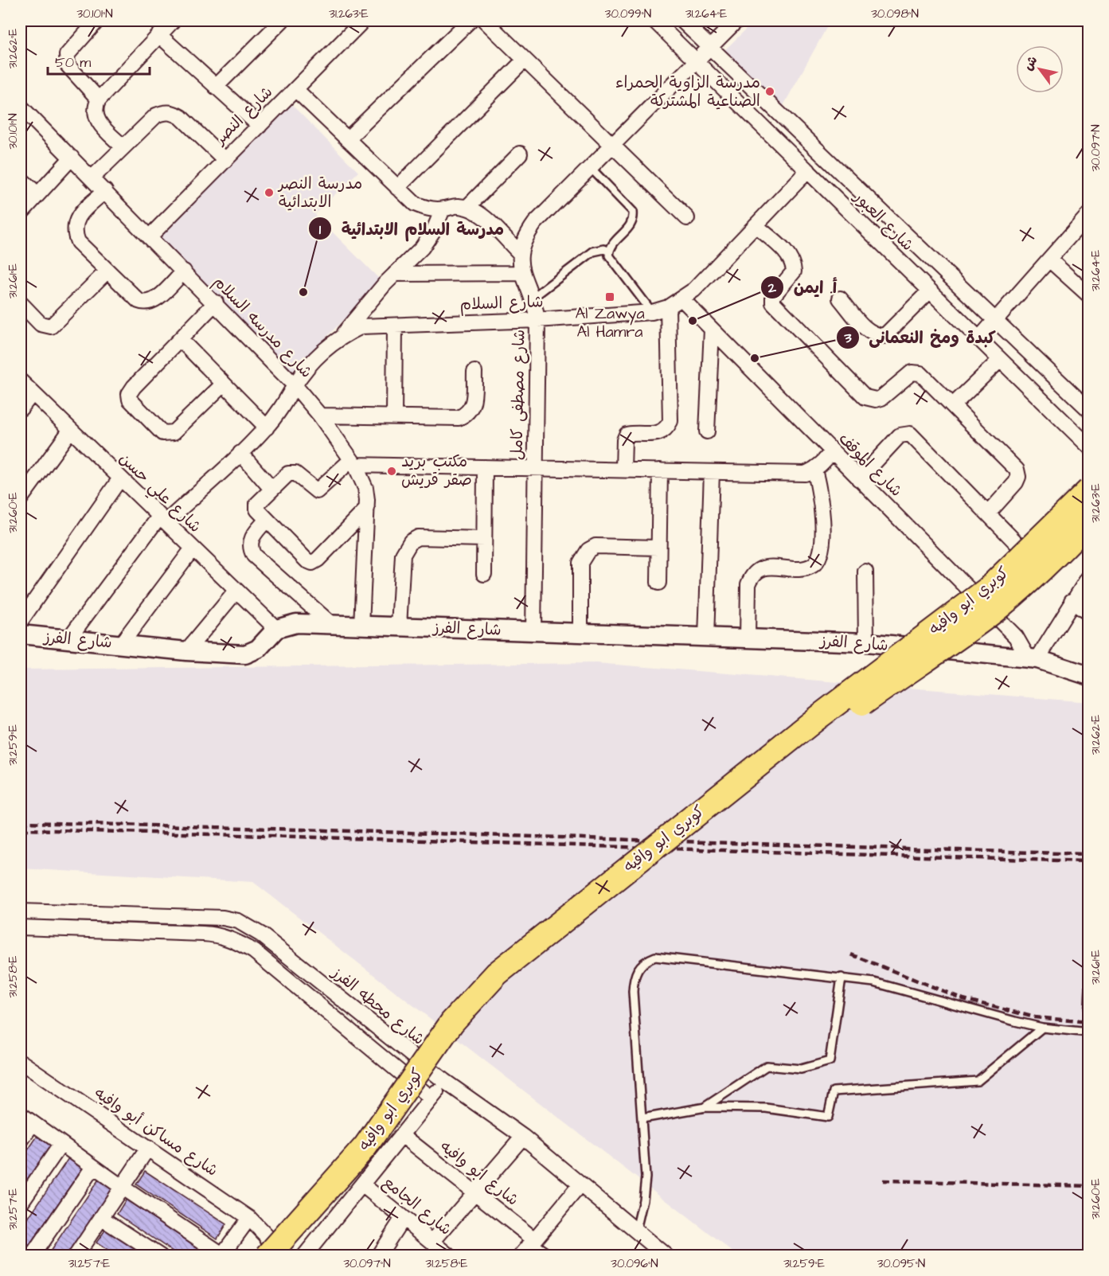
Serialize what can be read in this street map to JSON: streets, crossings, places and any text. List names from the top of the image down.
{
  "streets": {
    "main road": ["كوبري ابو وافيه"],
    "street": [
      "شارع النصر",
      "شارع العبور",
      "شارع السلام",
      "شارع مدرسه السلام",
      "شارع مصطفى كامل",
      "شارع الموقف",
      "شارع علي حسن",
      "شارع الفرز",
      "شارع محطه الفرز",
      "شارع مساكن أبو وافيه",
      "شارع ابو وافيه",
      "شارع الجامع"
    ]
  },
  "crossings": [
    ["شارع النصر", "شارع مدرسه السلام"],
    ["شارع العبور", "شارع السلام"],
    ["شارع العبور", "شارع مصطفى كامل"],
    ["شارع السلام", "شارع مدرسه السلام"],
    ["شارع السلام", "شارع مصطفى كامل"],
    ["شارع السلام", "شارع الموقف"],
    ["شارع السلام", "شارع علي حسن"],
    ["شارع السلام", "شارع الفرز"],
    ["شارع مدرسه السلام", "شارع الفرز"],
    ["شارع مصطفى كامل", "شارع الفرز"],
    ["شارع الموقف", "شارع الفرز"],
    ["شارع علي حسن", "شارع الفرز"],
    ["كوبري ابو وافيه", "شارع مساكن أبو وافيه"]
  ],
  "places": {
    "other": [
      "مدرسة الزاوية الحمراء الصناعية المشتركة",
      "مدرسة النصر الابتدائية",
      "مدرسة السلام الابتدائية",
      "أ. ايمن",
      "كبدة ومخ النعمانى",
      "مكتب بريد صقر قريش"
    ],
    "transit": ["Al Zawya Al Hamra"]
  },
  "scale_bar": "50 m",
  "north": "top left",
  "coordinates": [
    "30.101°N",
    "31.263°E",
    "30.099°N",
    "31.264°E",
    "30.098°N",
    "31.262°E",
    "30.097°N",
    "31.261°E",
    "31.260°E",
    "31.259°E",
    "31.258°E",
    "31.257°E",
    "30.096°N",
    "30.095°N"
  ]
}
